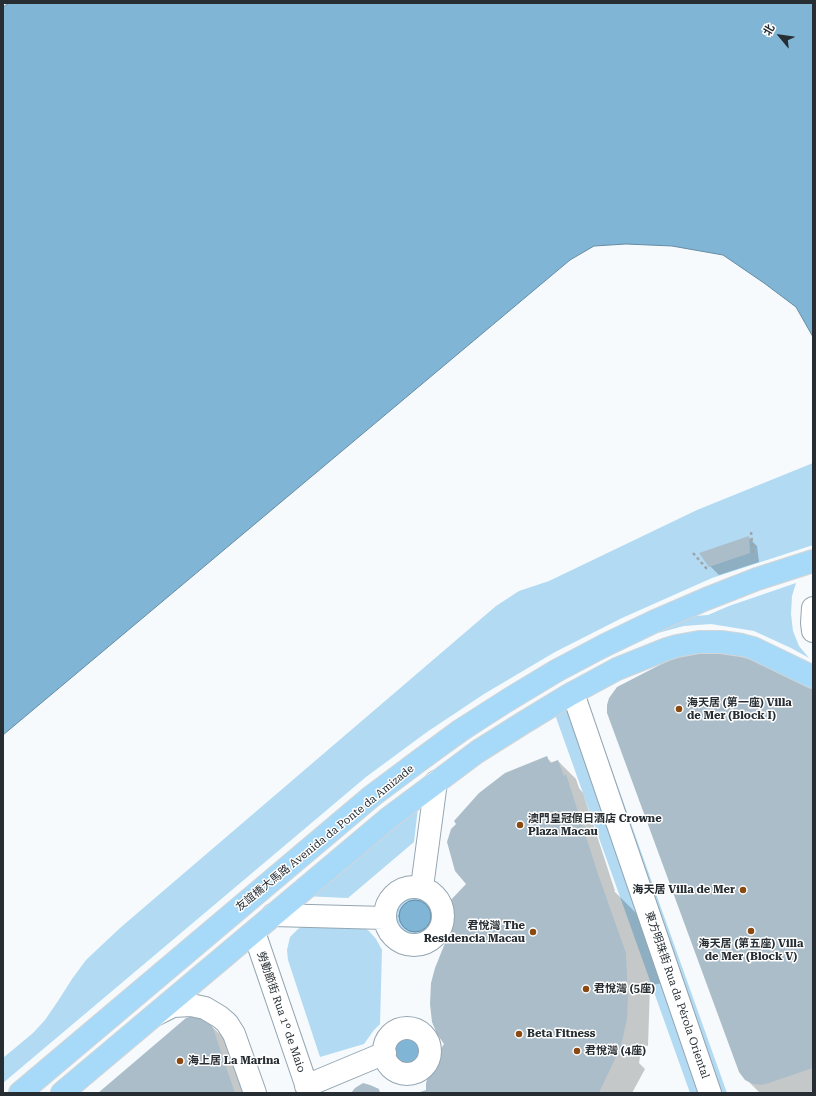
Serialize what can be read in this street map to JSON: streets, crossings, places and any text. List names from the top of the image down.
{
  "streets": {
    "main road": ["友誼橋大馬路 Avenida da Ponte da Amizade"],
    "street": ["東方明珠街 Rua da Pérola Oriental", "勞動節街 Rua 1º de Maio"]
  },
  "places": [
    "海天居 (第一座) Villa de Mer (Block I)",
    "澳門皇冠假日酒店 Crowne Plaza Macau",
    "海天居 Villa de Mer",
    "海天居 (第五座) Villa de Mer (Block V)",
    "君悅灣 The Residencia Macau",
    "君悅灣 (5座)",
    "Beta Fitness",
    "君悅灣 (4座)",
    "海上居 La Marina"
  ],
  "north": "top left"
}
